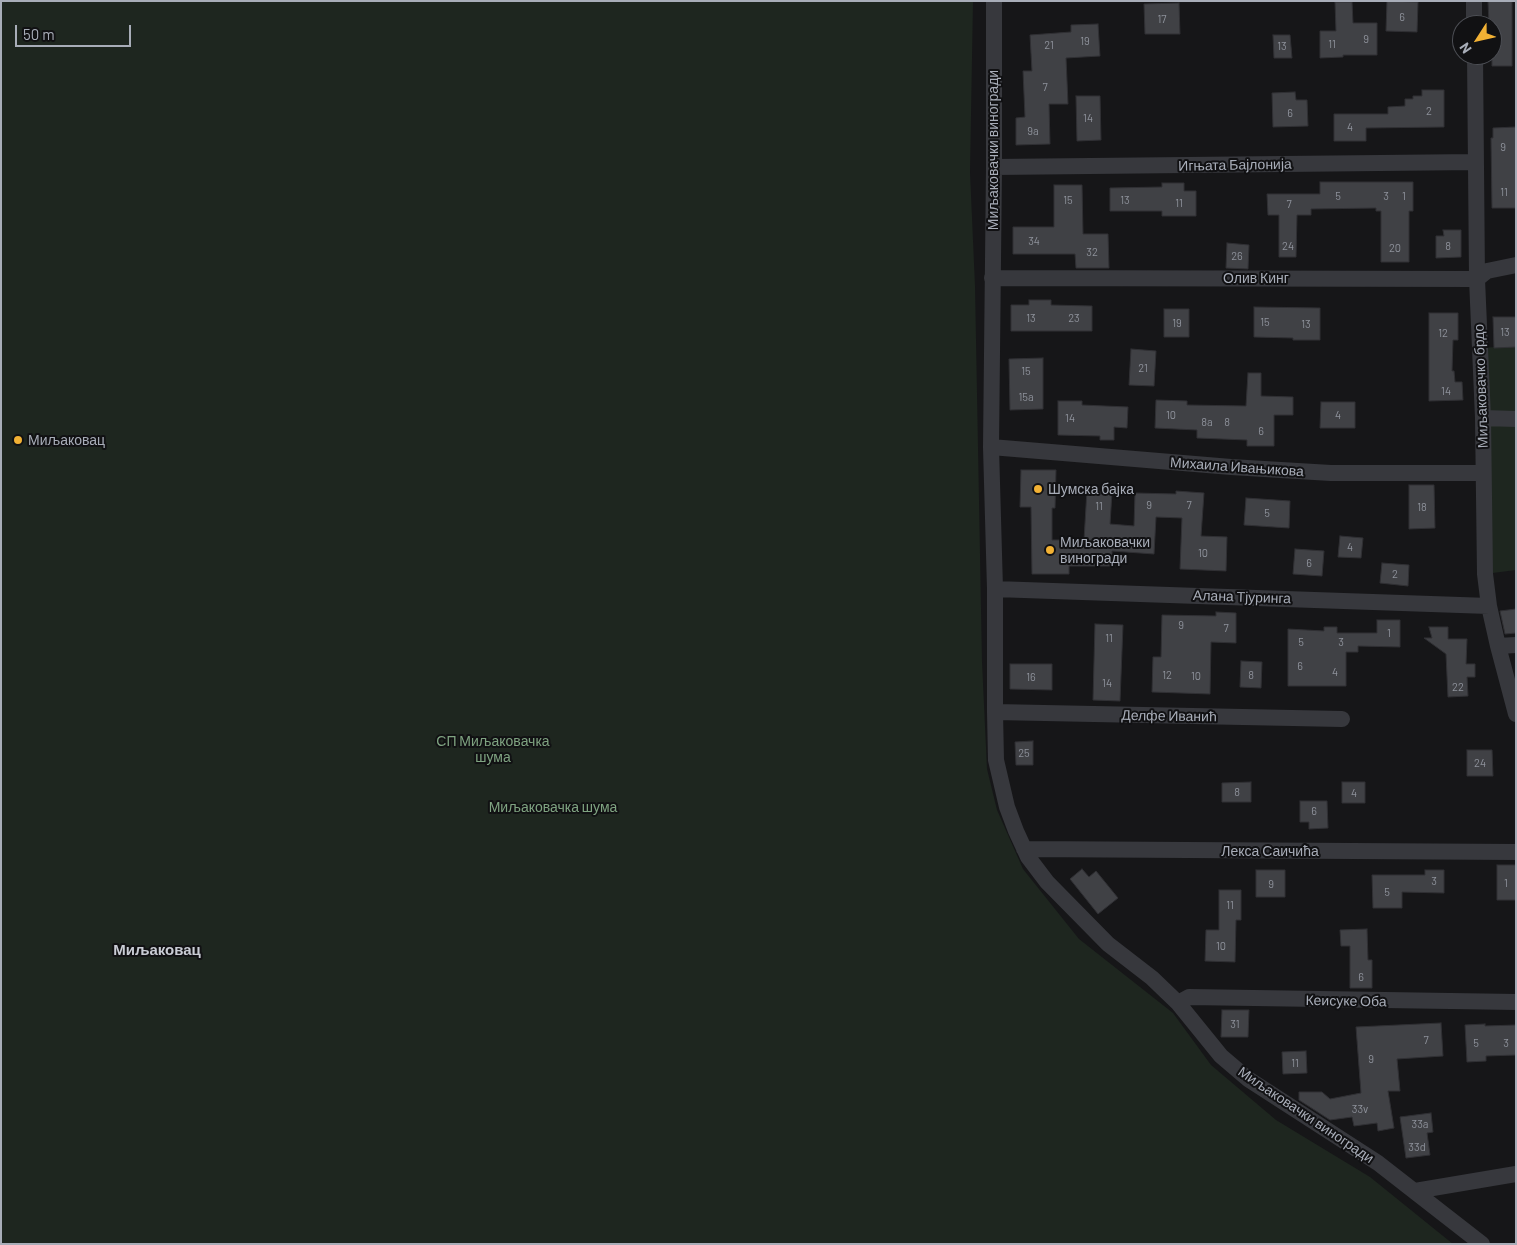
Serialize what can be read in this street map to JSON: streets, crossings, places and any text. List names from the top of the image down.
{
  "streets": {
    "street": [
      "Миљаковачки виногради",
      "Игњата Бајлонија",
      "Олив Кинг",
      "Миљаковачко брдо",
      "Михаила Ивањикова",
      "Алана Тјуринга",
      "Делфе Иванић",
      "Лекса Саичића",
      "Кеисуке Оба"
    ]
  },
  "crossings": [
    ["Миљаковачки виногради", "Игњата Бајлонија"],
    ["Миљаковачки виногради", "Олив Кинг"],
    ["Миљаковачки виногради", "Михаила Ивањикова"],
    ["Миљаковачки виногради", "Алана Тјуринга"],
    ["Миљаковачки виногради", "Делфе Иванић"],
    ["Миљаковачки виногради", "Лекса Саичића"],
    ["Миљаковачки виногради", "Кеисуке Оба"],
    ["Игњата Бајлонија", "Миљаковачко брдо"],
    ["Олив Кинг", "Миљаковачко брдо"],
    ["Миљаковачко брдо", "Михаила Ивањикова"],
    ["Миљаковачко брдо", "Алана Тјуринга"]
  ],
  "districts": ["Миљаковац"],
  "parks": ["СП Миљаковачка шума", "Миљаковачка шума"],
  "places": ["Миљаковац", "Шумска бајка", "Миљаковачки виногради"],
  "house_numbers": [
    "6",
    "17",
    "9",
    "19",
    "11",
    "21",
    "13",
    "7",
    "2",
    "6",
    "14",
    "4",
    "9a",
    "9",
    "11",
    "5",
    "3",
    "1",
    "15",
    "13",
    "11",
    "7",
    "34",
    "24",
    "8",
    "20",
    "32",
    "26",
    "13",
    "23",
    "15",
    "19",
    "13",
    "13",
    "12",
    "21",
    "15",
    "14",
    "15a",
    "10",
    "4",
    "14",
    "8a",
    "8",
    "6",
    "9",
    "7",
    "11",
    "18",
    "5",
    "4",
    "10",
    "6",
    "2",
    "9",
    "7",
    "1",
    "11",
    "5",
    "3",
    "6",
    "4",
    "12",
    "8",
    "10",
    "16",
    "14",
    "22",
    "25",
    "24",
    "8",
    "4",
    "6",
    "3",
    "1",
    "9",
    "5",
    "11",
    "10",
    "6",
    "31",
    "7",
    "5",
    "3",
    "9",
    "11",
    "33v",
    "33a",
    "33d"
  ],
  "scale_bar": "50 m",
  "north": "bottom left"
}
